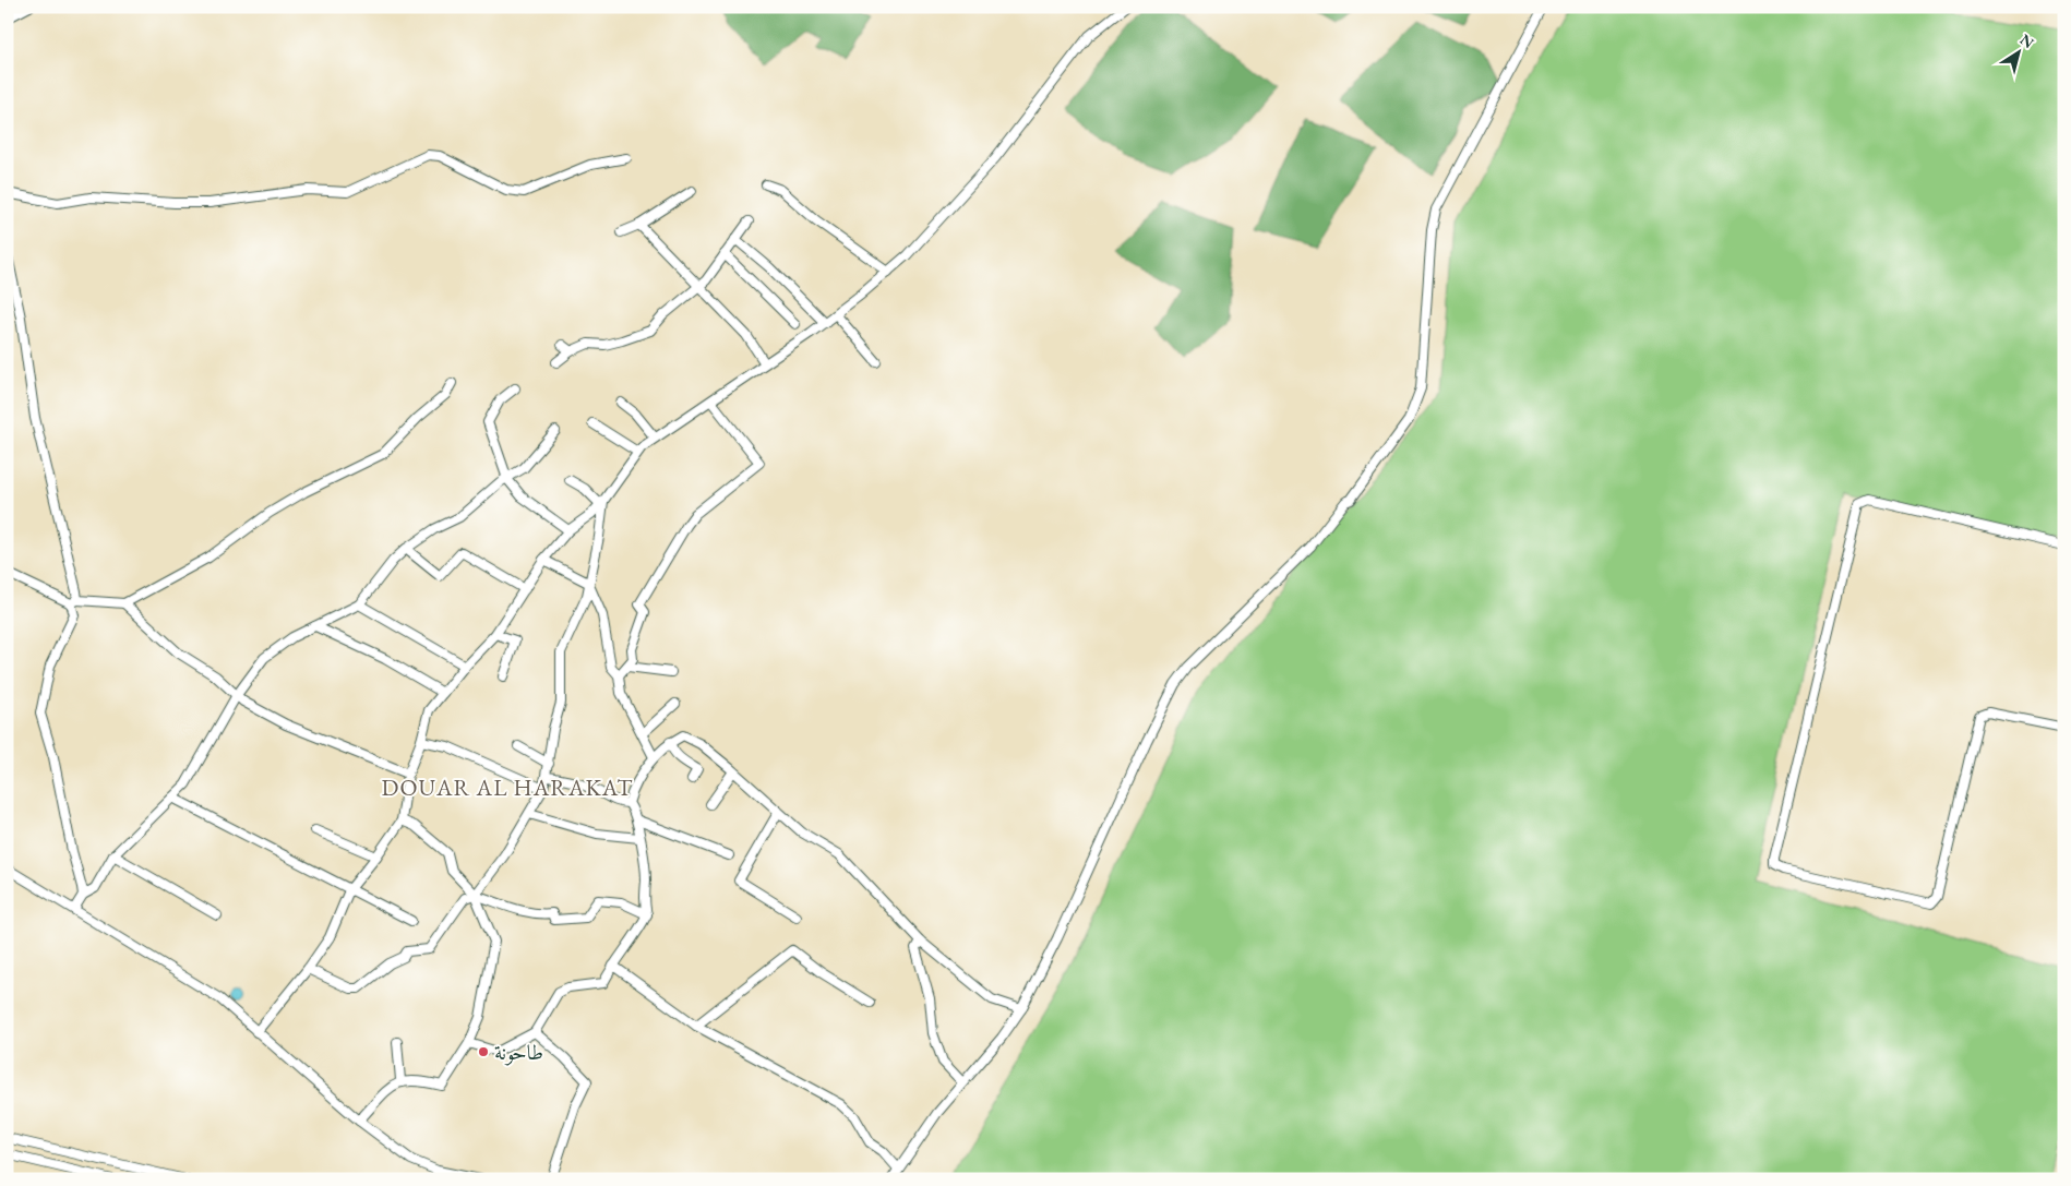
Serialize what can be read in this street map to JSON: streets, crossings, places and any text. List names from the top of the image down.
{
  "districts": ["DOUAR AL HARAKAT"],
  "places": ["طاحونة"],
  "north": "top right"
}
